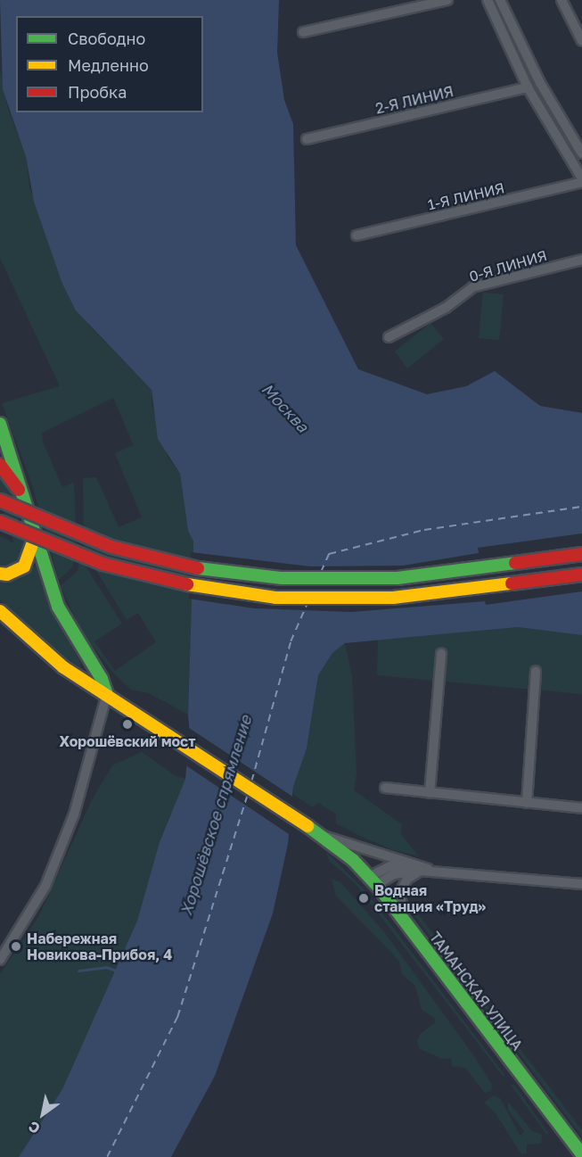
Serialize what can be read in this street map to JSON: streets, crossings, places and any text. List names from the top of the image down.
{
  "streets": {
    "main road": ["ТАМАНСКАЯ УЛИЦА"],
    "street": ["2-Я ЛИНИЯ", "1-Я ЛИНИЯ", "0-Я ЛИНИЯ"]
  },
  "water": ["Москва", "Хорошёвское спрямление"],
  "places": ["Хорошёвский мост", "Водная станция «Труд»", "Набережная Новикова-Прибоя, 4"],
  "legend": ["Свободно", "Медленно", "Пробка"],
  "north": "bottom left"
}
